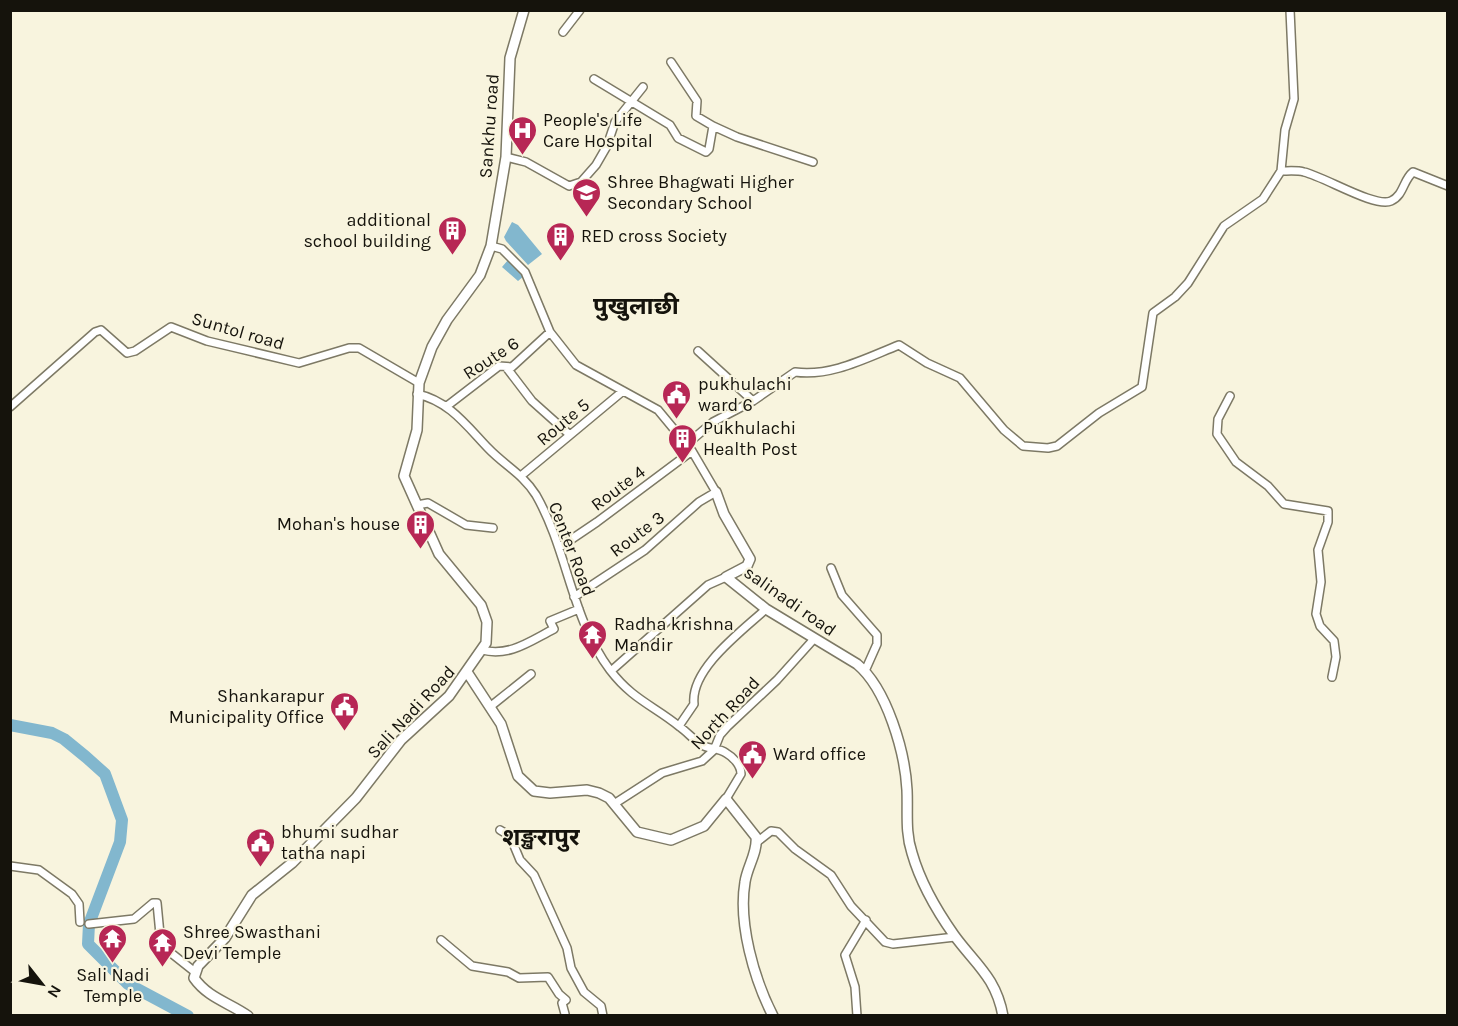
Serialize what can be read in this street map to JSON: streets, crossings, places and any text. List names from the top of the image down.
{
  "streets": {
    "main road": ["Sankhu road", "salinadi road", "Sali Nadi Road"],
    "street": [
      "Suntol road",
      "Route 6",
      "Route 5",
      "Route 4",
      "Route 3",
      "Center Road",
      "North Road"
    ]
  },
  "crossings": [
    ["Sankhu road", "Suntol road"],
    ["Sankhu road", "salinadi road"],
    ["Route 6", "Center Road"],
    ["Route 6", "salinadi road"],
    ["Route 5", "Center Road"],
    ["Route 5", "salinadi road"],
    ["Route 4", "Center Road"],
    ["Route 4", "salinadi road"],
    ["Route 3", "Center Road"],
    ["Route 3", "salinadi road"],
    ["Center Road", "Sali Nadi Road"],
    ["Center Road", "North Road"],
    ["salinadi road", "North Road"],
    ["Sali Nadi Road", "North Road"]
  ],
  "districts": ["पुखुलाछी", "शङ्खरापुर"],
  "places": {
    "hospital": ["People's Life Care Hospital"],
    "school or university": ["Shree Bhagwati Higher Secondary School"],
    "building": [
      "additional school building",
      "RED cross Society",
      "Pukhulachi Health Post",
      "Mohan's house"
    ],
    "public building": [
      "pukhulachi ward 6",
      "Shankarapur Municipality Office",
      "Ward office",
      "bhumi sudhar tatha napi"
    ],
    "temple": ["Radha krishna Mandir", "Sali Nadi Temple", "Shree Swasthani Devi Temple"]
  },
  "north": "bottom right"
}
